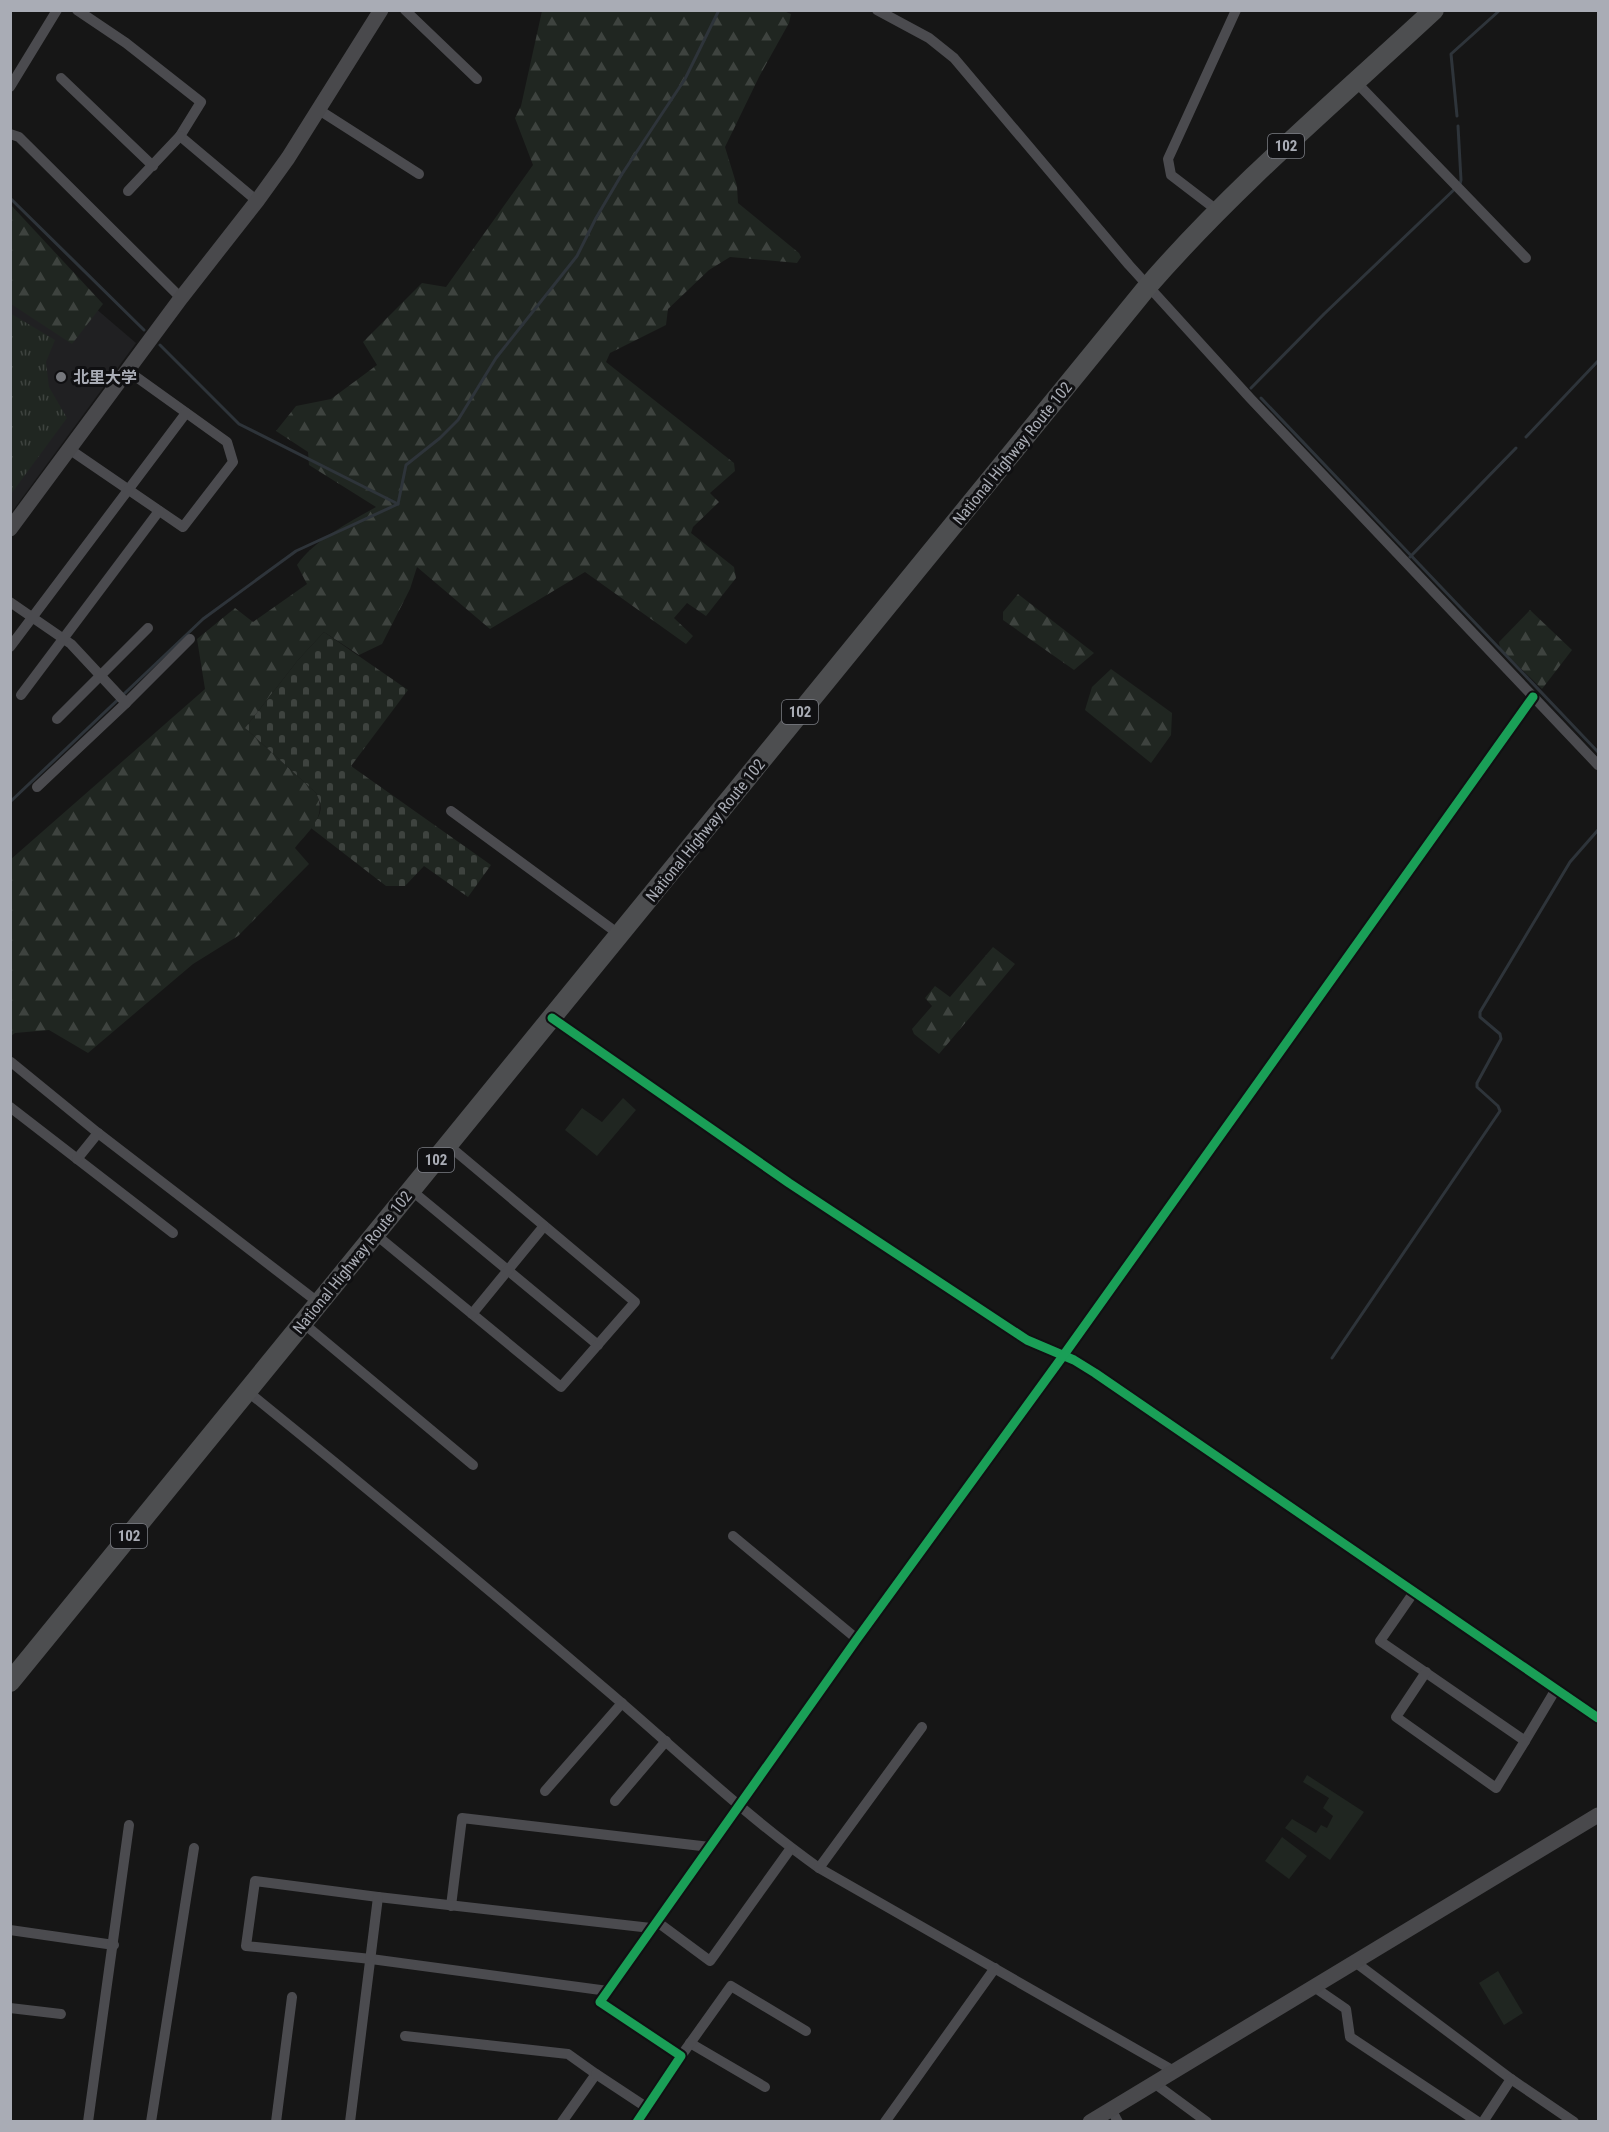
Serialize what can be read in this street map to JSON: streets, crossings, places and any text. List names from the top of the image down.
{
  "streets": {
    "highway": ["102", "National Highway Route 102"]
  },
  "places": ["北里大学"]
}
